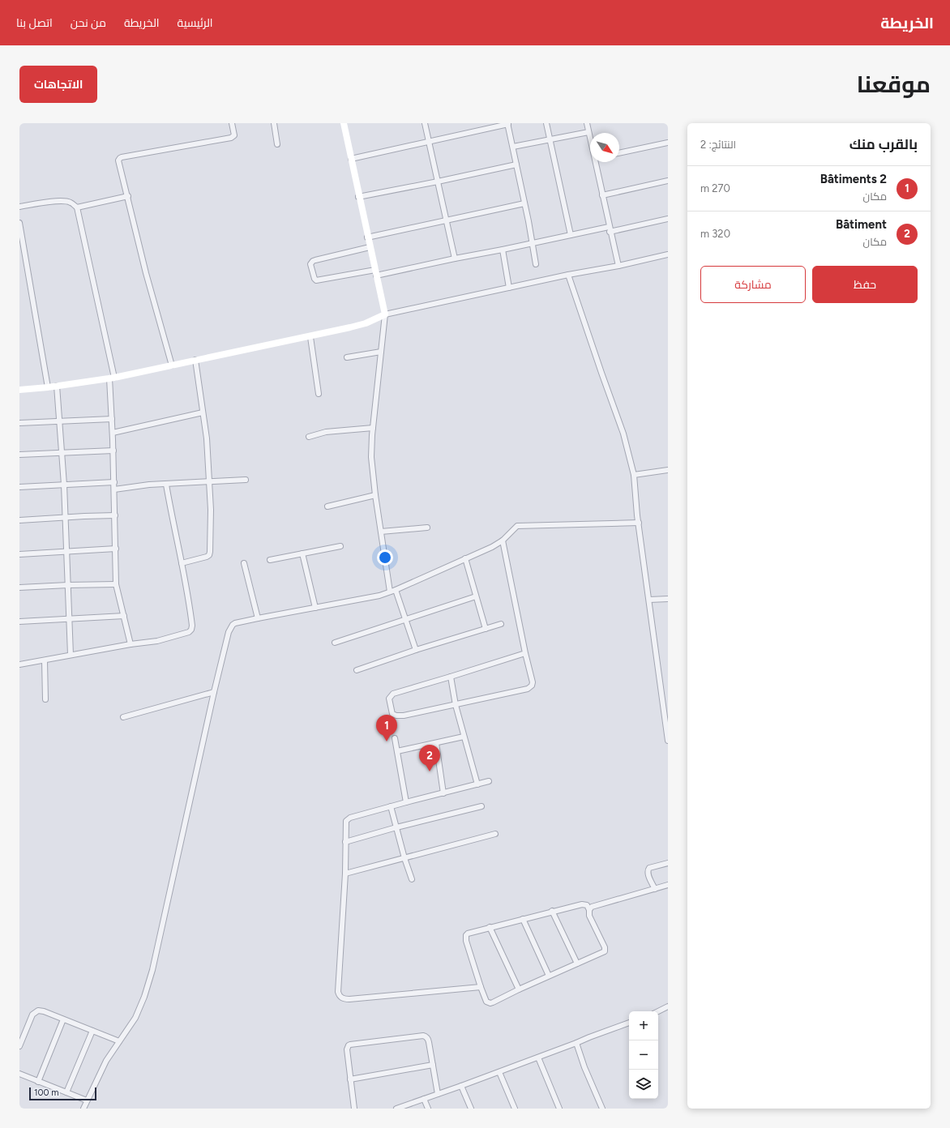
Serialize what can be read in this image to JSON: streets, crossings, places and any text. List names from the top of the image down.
{
  "scale_bar": "100 m",
  "north": "bottom right",
  "page": {
    "header": "الخريطة",
    "nav": [
      "الرئيسية",
      "الخريطة",
      "من نحن",
      "اتصل بنا"
    ],
    "title": "موقعنا",
    "buttons": [
      "الاتجاهات",
      ["حفظ", "مشاركة"]
    ],
    "heading": ["بالقرب منك", "النتائج: 2"],
    "list": [
      {
        "mark": "1",
        "name": "2 Bâtiments",
        "note": "مكان",
        "value": "270 m"
      },
      {
        "mark": "2",
        "name": "Bâtiment",
        "note": "مكان",
        "value": "320 m"
      }
    ],
    "pins": ["1", "2"],
    "map_buttons": ["+", "−"],
    "scale": "100 m"
  }
}
